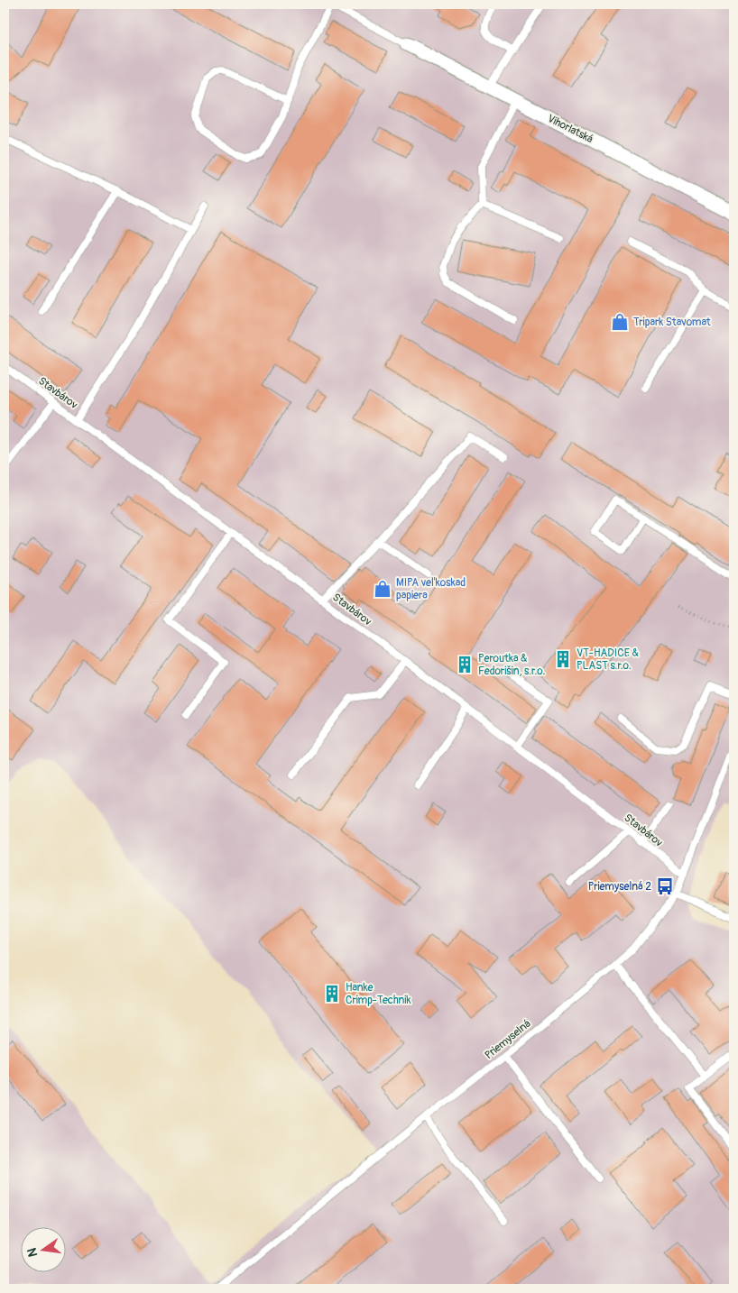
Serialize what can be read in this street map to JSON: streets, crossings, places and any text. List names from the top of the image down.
{
  "streets": {
    "street": ["Vihorlatská"],
    "lane": ["Stavbárov", "Priemyselná"]
  },
  "crossings": [
    ["Stavbárov", "Priemyselná"]
  ],
  "places": {
    "shop": ["Tripark Stavomat", "MIPA veľkoskad papiera"],
    "building": ["VT-HADICE & PLAST s.r.o.", "Peroutka & Fedorišin, s.r.o.", "Hanke Crimp-Technik"],
    "bus stop": ["Priemyselná 2"]
  },
  "north": "left"
}
